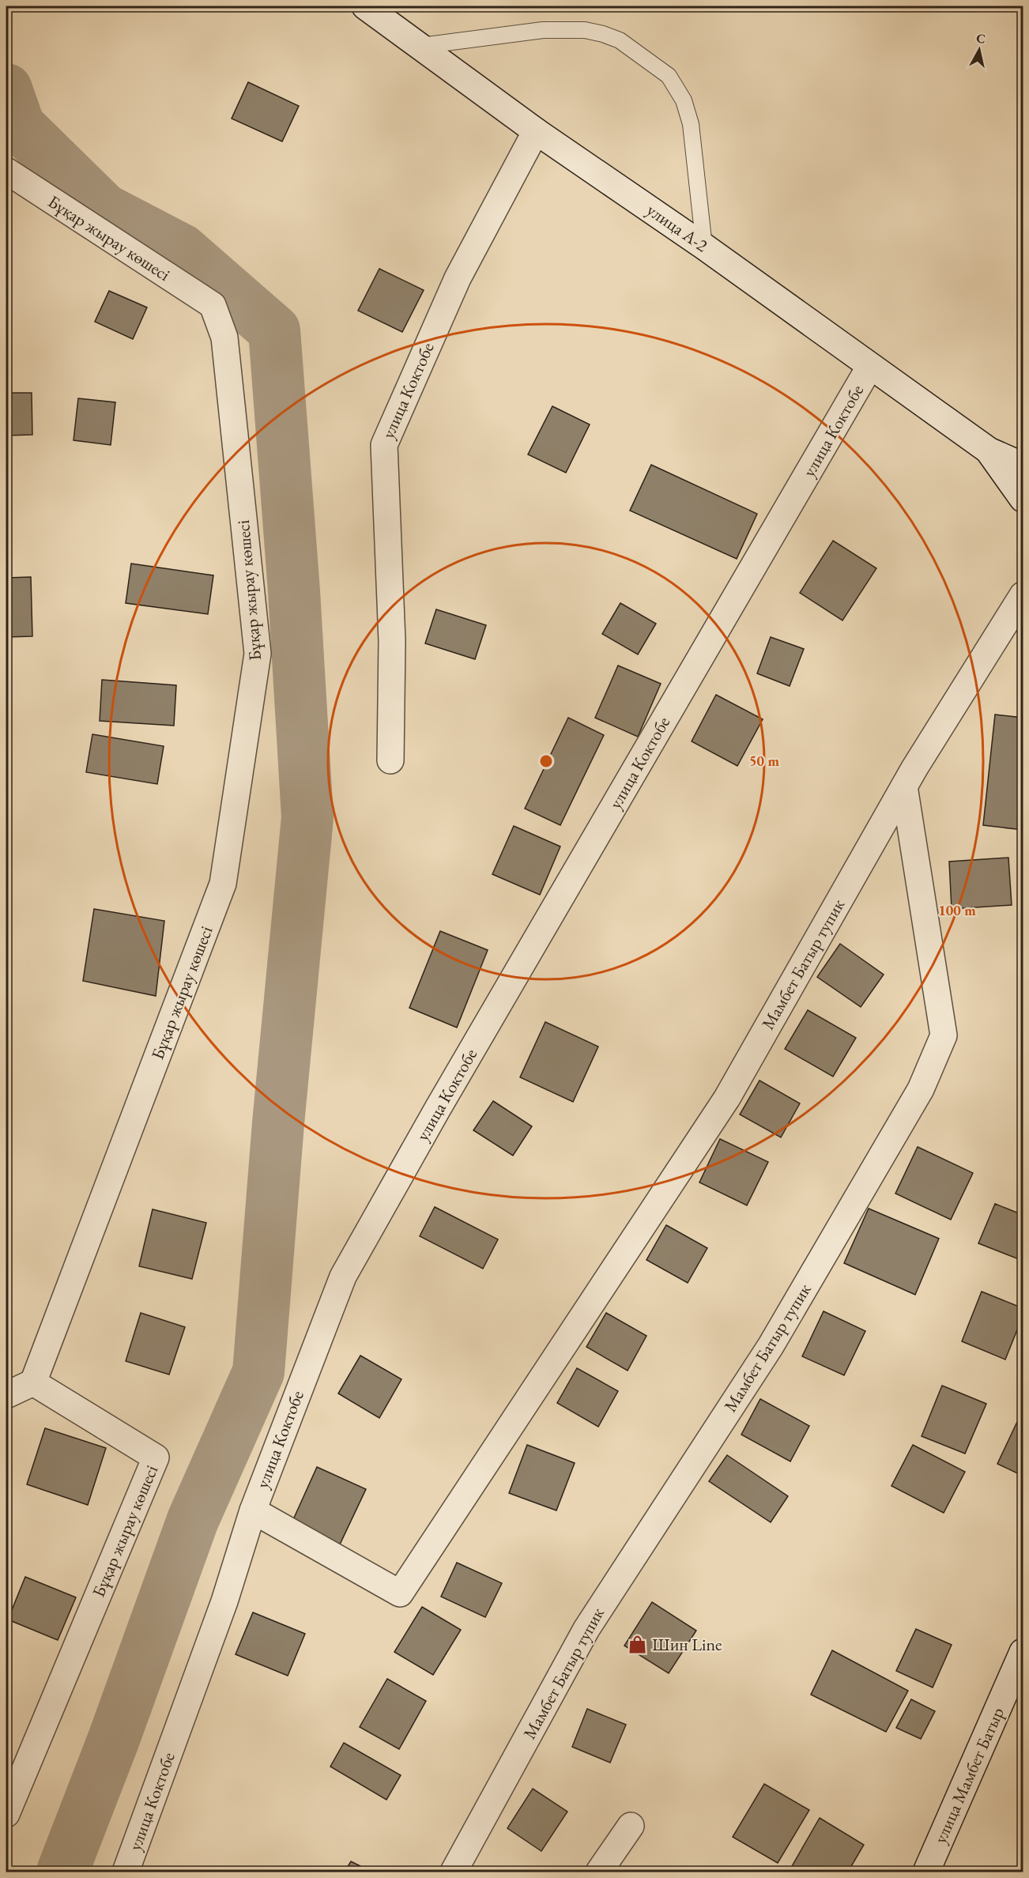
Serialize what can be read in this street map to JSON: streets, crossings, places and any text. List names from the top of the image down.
{
  "streets": {
    "street": [
      "улица А-2",
      "Бұқар жырау көшесі",
      "улица Коктобе",
      "Мамбет Батыр тупик",
      "улица Мамбет Батыр"
    ]
  },
  "crossings": [
    ["улица А-2", "улица Коктобе"],
    ["улица Коктобе", "Мамбет Батыр тупик"]
  ],
  "places": {
    "shop": ["Шин Line"]
  },
  "north": "top",
  "rings": ["50 m", "100 m"]
}
